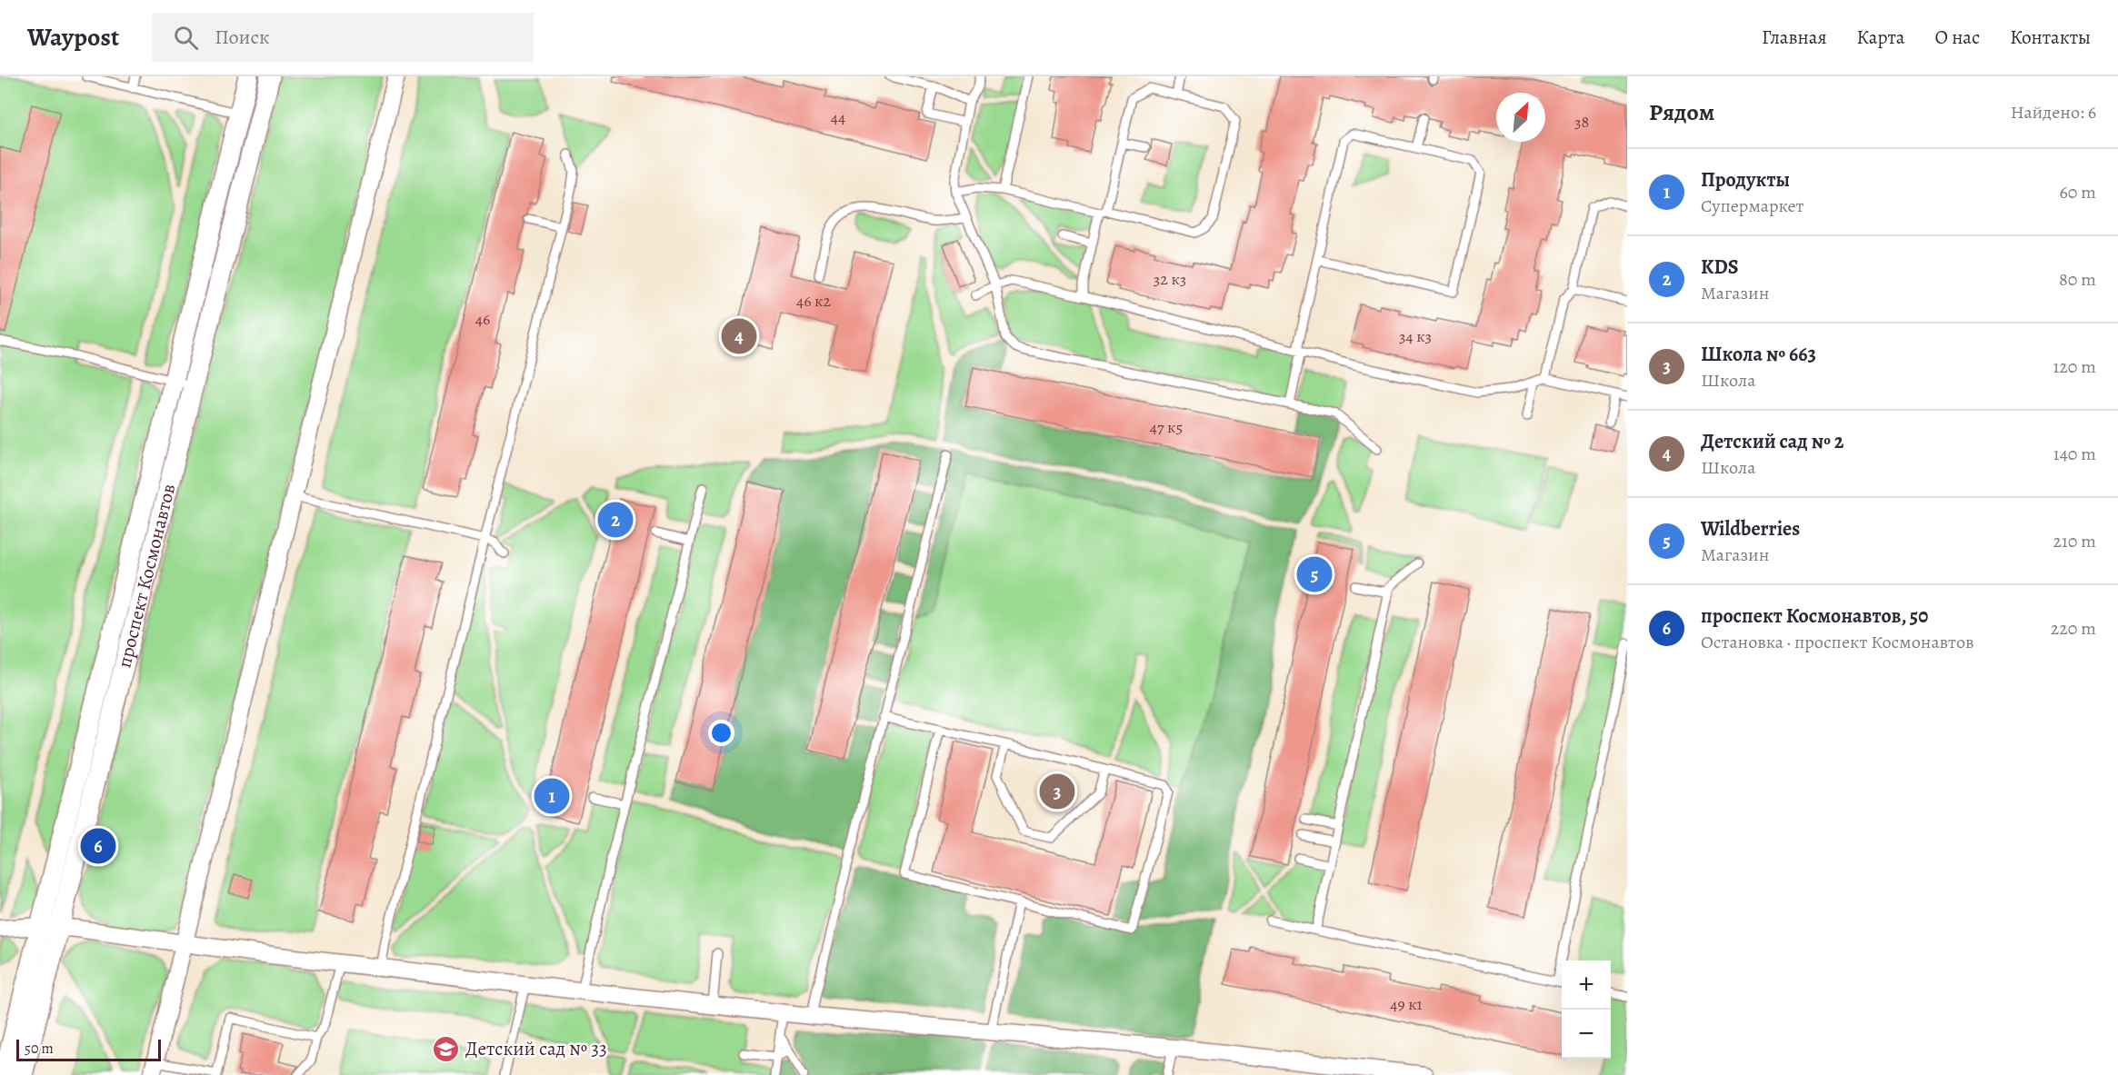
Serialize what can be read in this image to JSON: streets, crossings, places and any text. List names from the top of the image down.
{
  "streets": {
    "street": ["проспект Космонавтов"]
  },
  "places": {
    "school or university": ["Детский сад № 33"]
  },
  "house_numbers": [
    "44",
    "38",
    "32 к3",
    "46 к2",
    "46",
    "34 к3",
    "47 к5",
    "49 к1"
  ],
  "scale_bar": "50 m",
  "north": "top right",
  "page": {
    "header": "Waypost",
    "search": "Поиск",
    "nav": [
      "Главная",
      "Карта",
      "О нас",
      "Контакты"
    ],
    "heading": ["Рядом", "Найдено: 6"],
    "list": [
      {
        "mark": "1",
        "name": "Продукты",
        "note": "Супермаркет",
        "value": "60 m"
      },
      {
        "mark": "2",
        "name": "KDS",
        "note": "Магазин",
        "value": "80 m"
      },
      {
        "mark": "3",
        "name": "Школа № 663",
        "note": "Школа",
        "value": "120 m"
      },
      {
        "mark": "4",
        "name": "Детский сад № 2",
        "note": "Школа",
        "value": "140 m"
      },
      {
        "mark": "5",
        "name": "Wildberries",
        "note": "Магазин",
        "value": "210 m"
      },
      {
        "mark": "6",
        "name": "проспект Космонавтов, 50",
        "note": "Остановка · проспект Космонавтов",
        "value": "220 m"
      }
    ],
    "pins": [
      "4",
      "2",
      "5",
      "3",
      "1",
      "6"
    ],
    "map_buttons": ["+", "−"],
    "scale": "50 m"
  }
}
